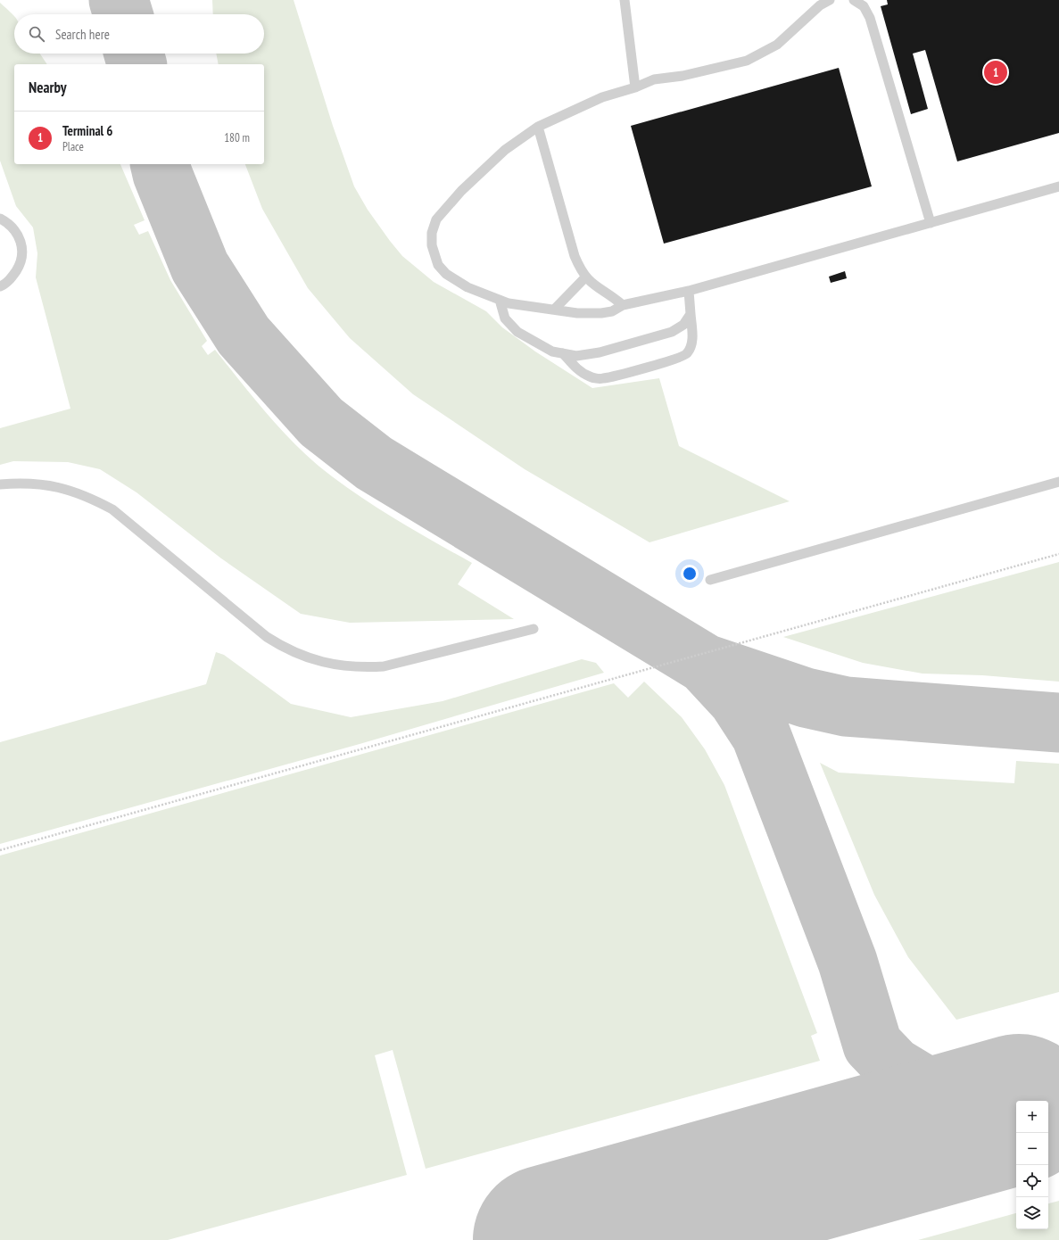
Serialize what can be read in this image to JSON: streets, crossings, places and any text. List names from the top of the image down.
{
  "page": {
    "search": "Search here",
    "pins": "1",
    "heading": "Nearby",
    "list": [
      {
        "mark": "1",
        "name": "Terminal 6",
        "note": "Place",
        "value": "180 m"
      }
    ],
    "map_buttons": ["+", "−"]
  }
}
